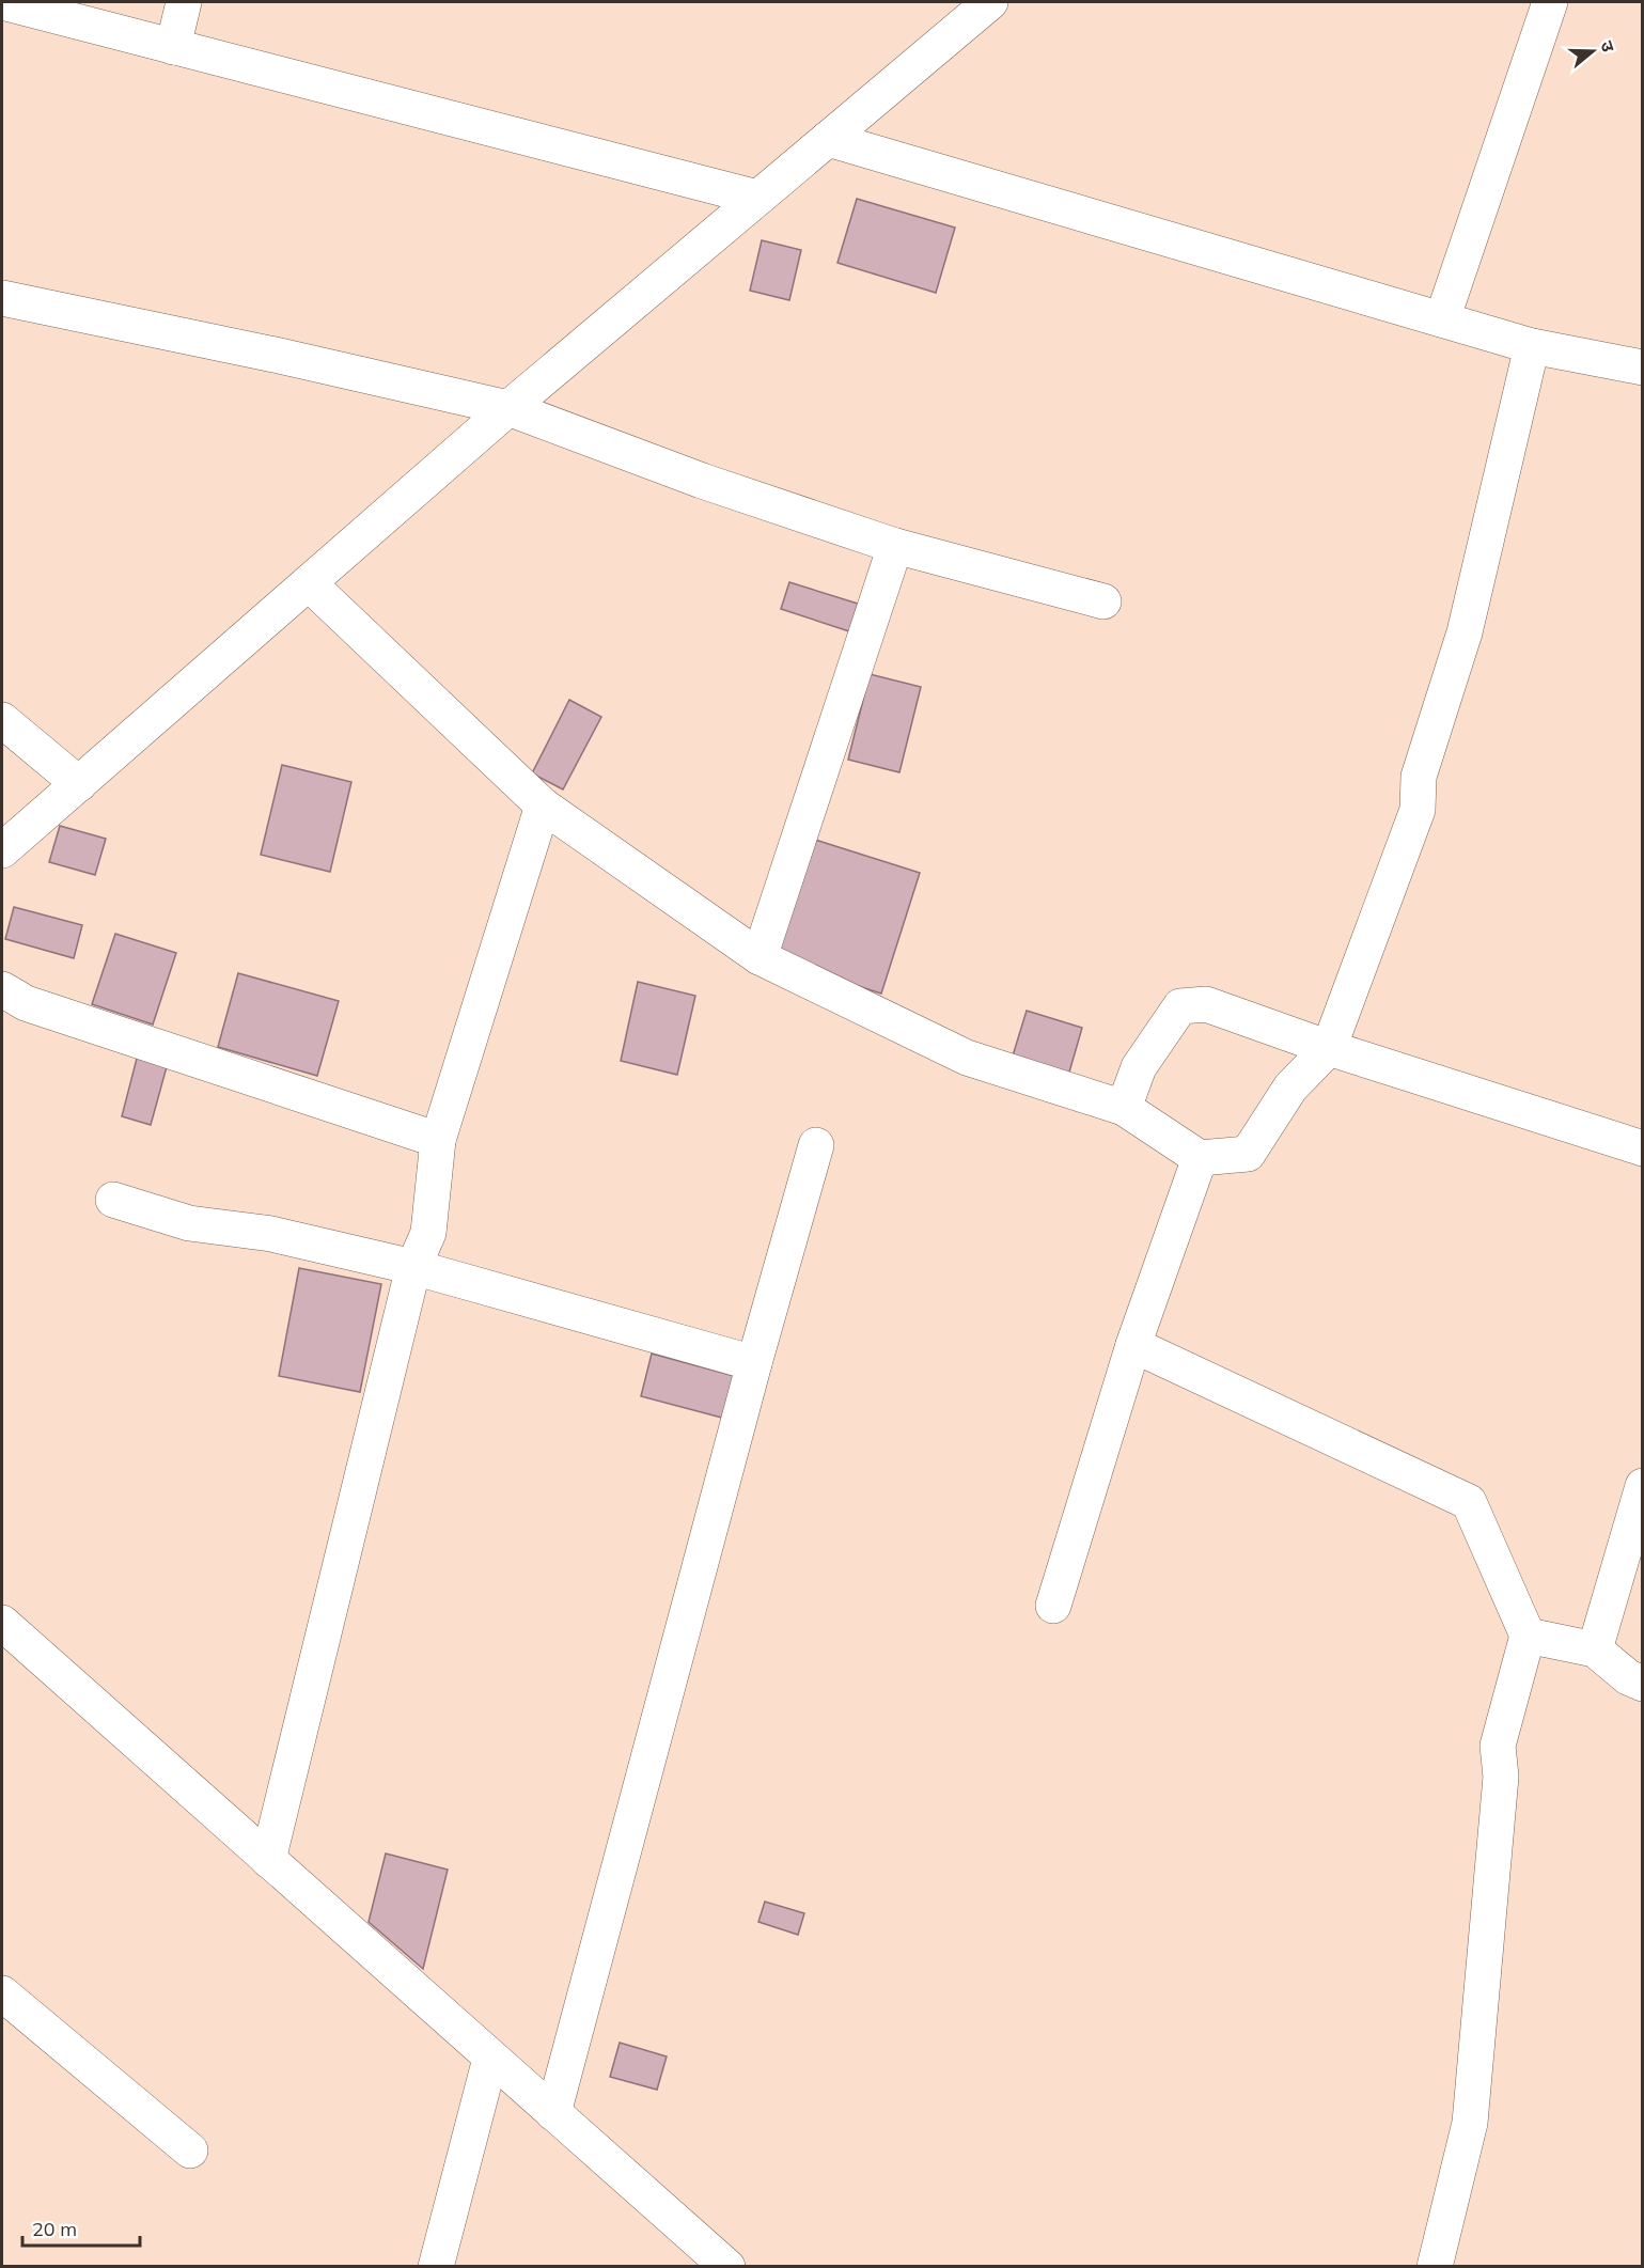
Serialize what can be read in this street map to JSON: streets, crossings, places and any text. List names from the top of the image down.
{
  "scale_bar": "20 m",
  "north": "right"
}
